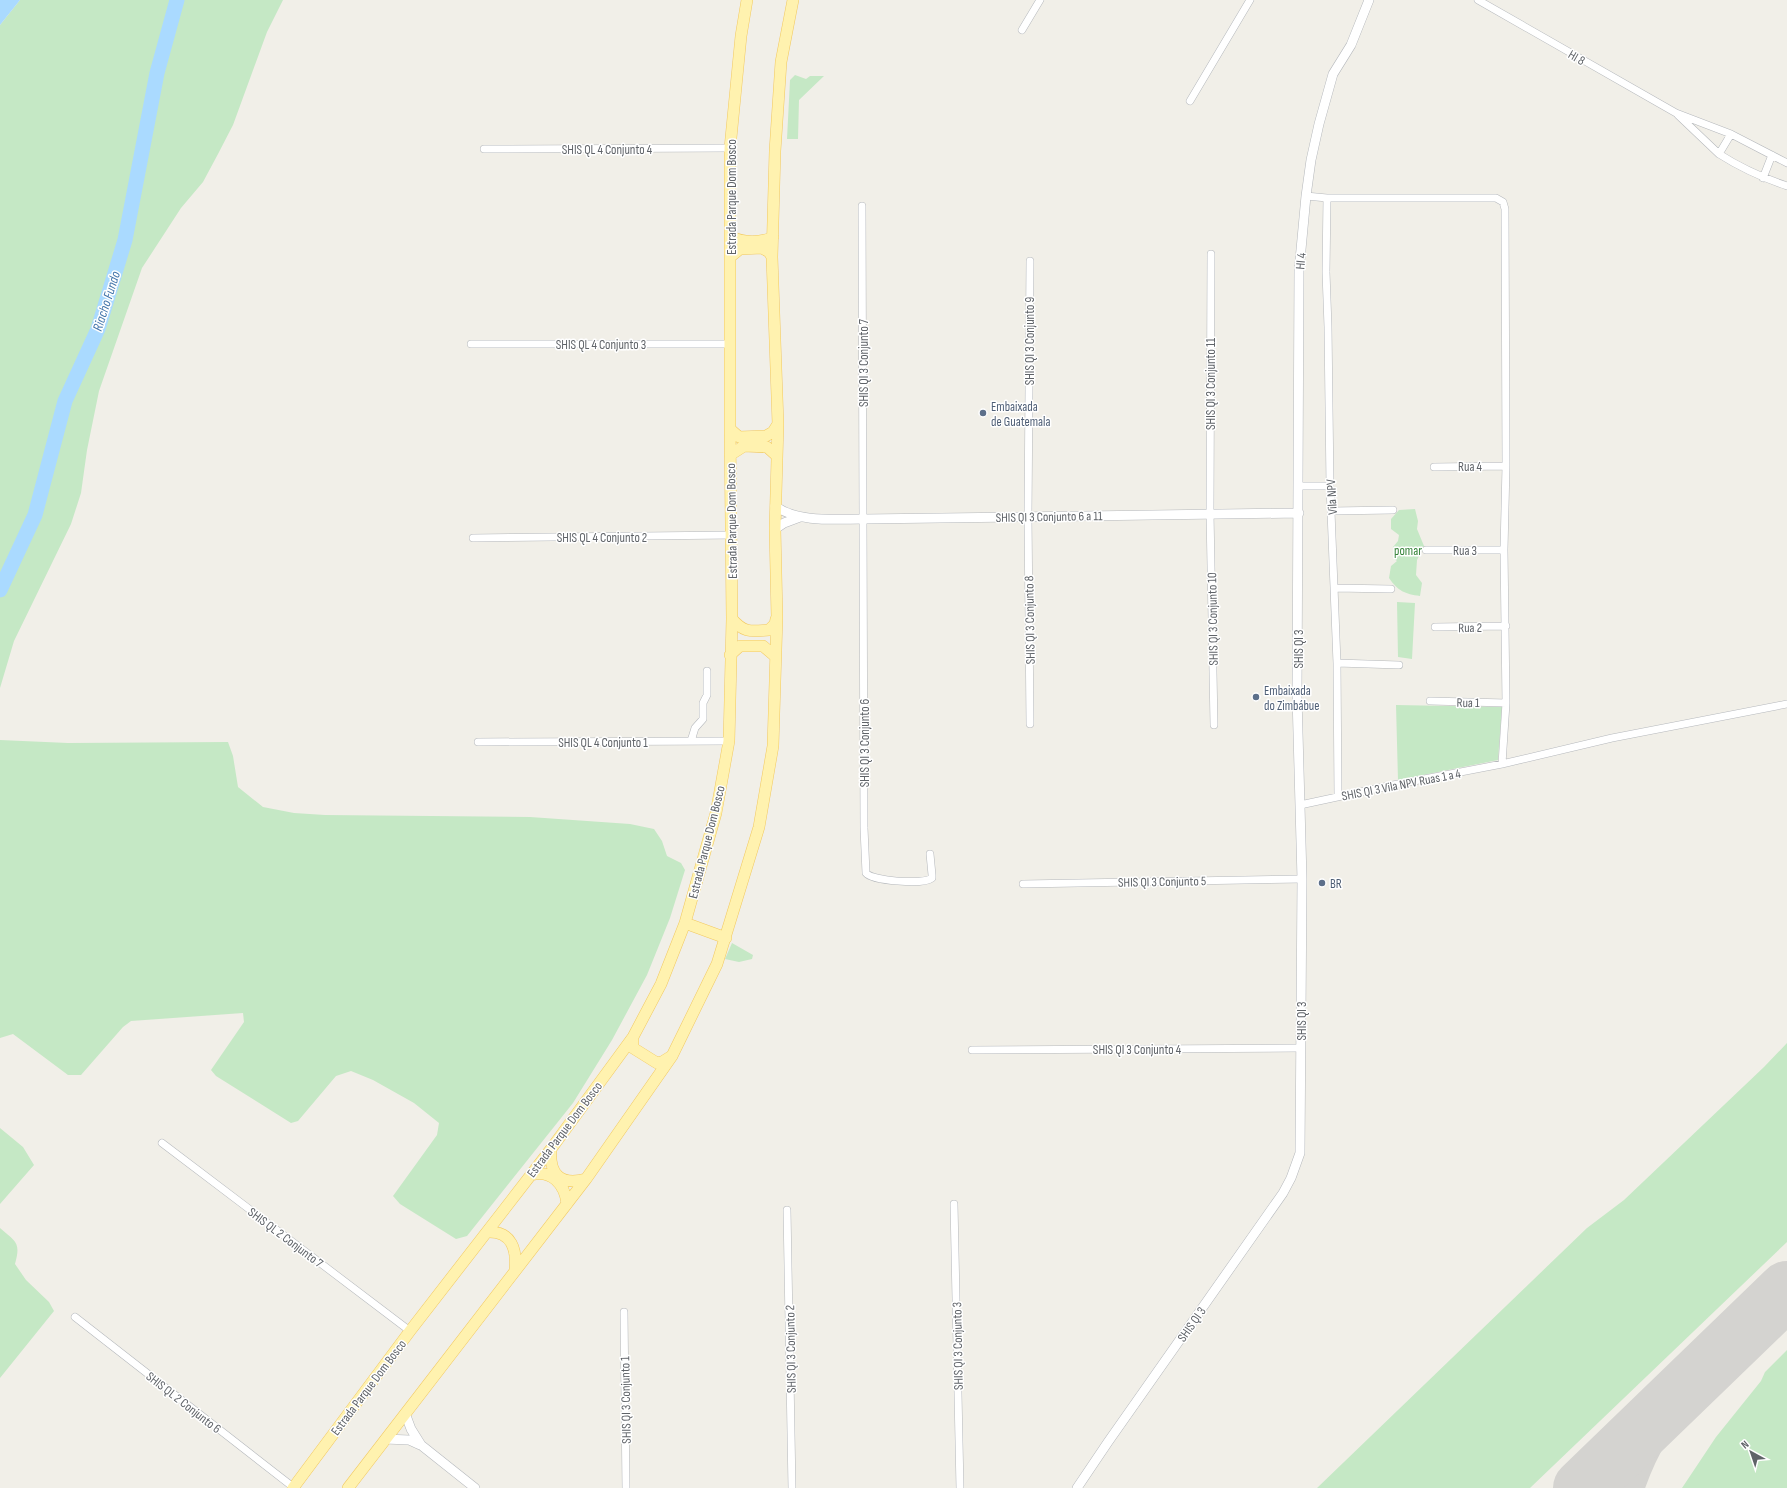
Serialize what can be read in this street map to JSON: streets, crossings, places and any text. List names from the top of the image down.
{
  "streets": {
    "main road": ["Estrada Parque Dom Bosco"],
    "street": [
      "HI 8",
      "SHIS QL 4 Conjunto 4",
      "HI 4",
      "SHIS QI 3 Conjunto 9",
      "SHIS QL 4 Conjunto 3",
      "SHIS QI 3 Conjunto 7",
      "SHIS QI 3 Conjunto 11",
      "Rua 4",
      "Vila NPV",
      "SHIS QI 3 Conjunto 6 a 11",
      "SHIS QL 4 Conjunto 2",
      "Rua 3",
      "SHIS QI 3 Conjunto 10",
      "SHIS QI 3 Conjunto 8",
      "Rua 2",
      "SHIS QI 3",
      "Rua 1",
      "SHIS QL 4 Conjunto 1",
      "SHIS QI 3 Conjunto 6",
      "SHIS QI 3 Vila NPV Ruas 1 a 4",
      "SHIS QI 3 Conjunto 5",
      "SHIS QI 3 Conjunto 4",
      "SHIS QL 2 Conjunto 7",
      "SHIS QI 3 Conjunto 3",
      "SHIS QI 3 Conjunto 2",
      "SHIS QI 3 Conjunto 1",
      "SHIS QL 2 Conjunto 6"
    ]
  },
  "crossings": [
    ["SHIS QL 4 Conjunto 4", "Estrada Parque Dom Bosco"],
    ["Estrada Parque Dom Bosco", "SHIS QL 4 Conjunto 3"],
    ["Estrada Parque Dom Bosco", "SHIS QL 4 Conjunto 2"],
    ["Estrada Parque Dom Bosco", "SHIS QL 4 Conjunto 1"],
    ["Estrada Parque Dom Bosco", "SHIS QL 2 Conjunto 7"],
    ["Estrada Parque Dom Bosco", "SHIS QL 2 Conjunto 6"],
    ["HI 4", "SHIS QI 3"],
    ["SHIS QI 3 Conjunto 9", "SHIS QI 3 Conjunto 6 a 11"],
    ["SHIS QI 3 Conjunto 9", "SHIS QI 3 Conjunto 8"],
    ["SHIS QI 3 Conjunto 7", "SHIS QI 3 Conjunto 6 a 11"],
    ["SHIS QI 3 Conjunto 7", "SHIS QI 3 Conjunto 6"],
    ["SHIS QI 3 Conjunto 11", "SHIS QI 3 Conjunto 6 a 11"],
    ["SHIS QI 3 Conjunto 11", "SHIS QI 3 Conjunto 10"],
    ["Vila NPV", "SHIS QI 3 Vila NPV Ruas 1 a 4"],
    ["SHIS QI 3 Conjunto 6 a 11", "SHIS QI 3 Conjunto 10"],
    ["SHIS QI 3 Conjunto 6 a 11", "SHIS QI 3 Conjunto 8"],
    ["SHIS QI 3 Conjunto 6 a 11", "SHIS QI 3"],
    ["SHIS QI 3 Conjunto 6 a 11", "SHIS QI 3 Conjunto 6"],
    ["SHIS QI 3", "SHIS QI 3 Vila NPV Ruas 1 a 4"],
    ["SHIS QI 3", "SHIS QI 3 Conjunto 5"],
    ["SHIS QI 3", "SHIS QI 3 Conjunto 4"]
  ],
  "water": ["Riacho Fundo"],
  "parks": ["pomar"],
  "places": ["Embaixada de Guatemala", "Embaixada do Zimbábue", "BR"],
  "north": "top left"
}
